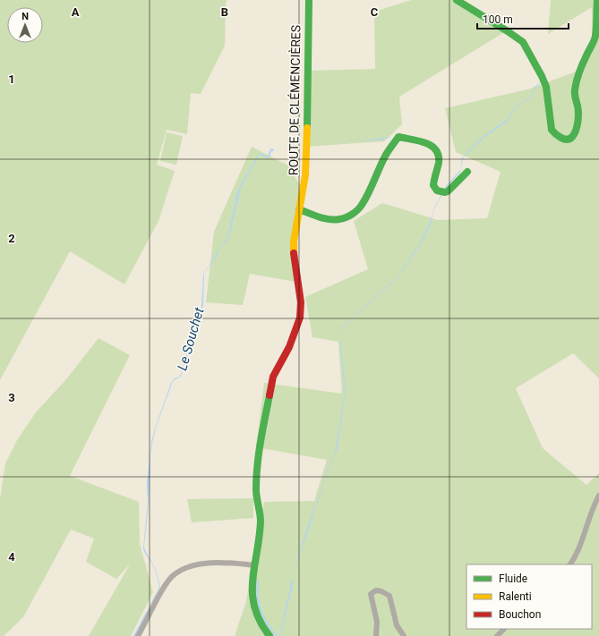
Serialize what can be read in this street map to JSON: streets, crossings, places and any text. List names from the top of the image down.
{
  "streets": {
    "street": ["ROUTE DE CLÉMENCIÈRES"]
  },
  "water": ["Le Souchet"],
  "legend": ["Fluide", "Ralenti", "Bouchon"],
  "scale_bar": "100 m",
  "north": "top",
  "grid": {
    "columns": ["A", "B", "C"],
    "rows": [
      "1",
      "2",
      "3",
      "4"
    ]
  }
}
